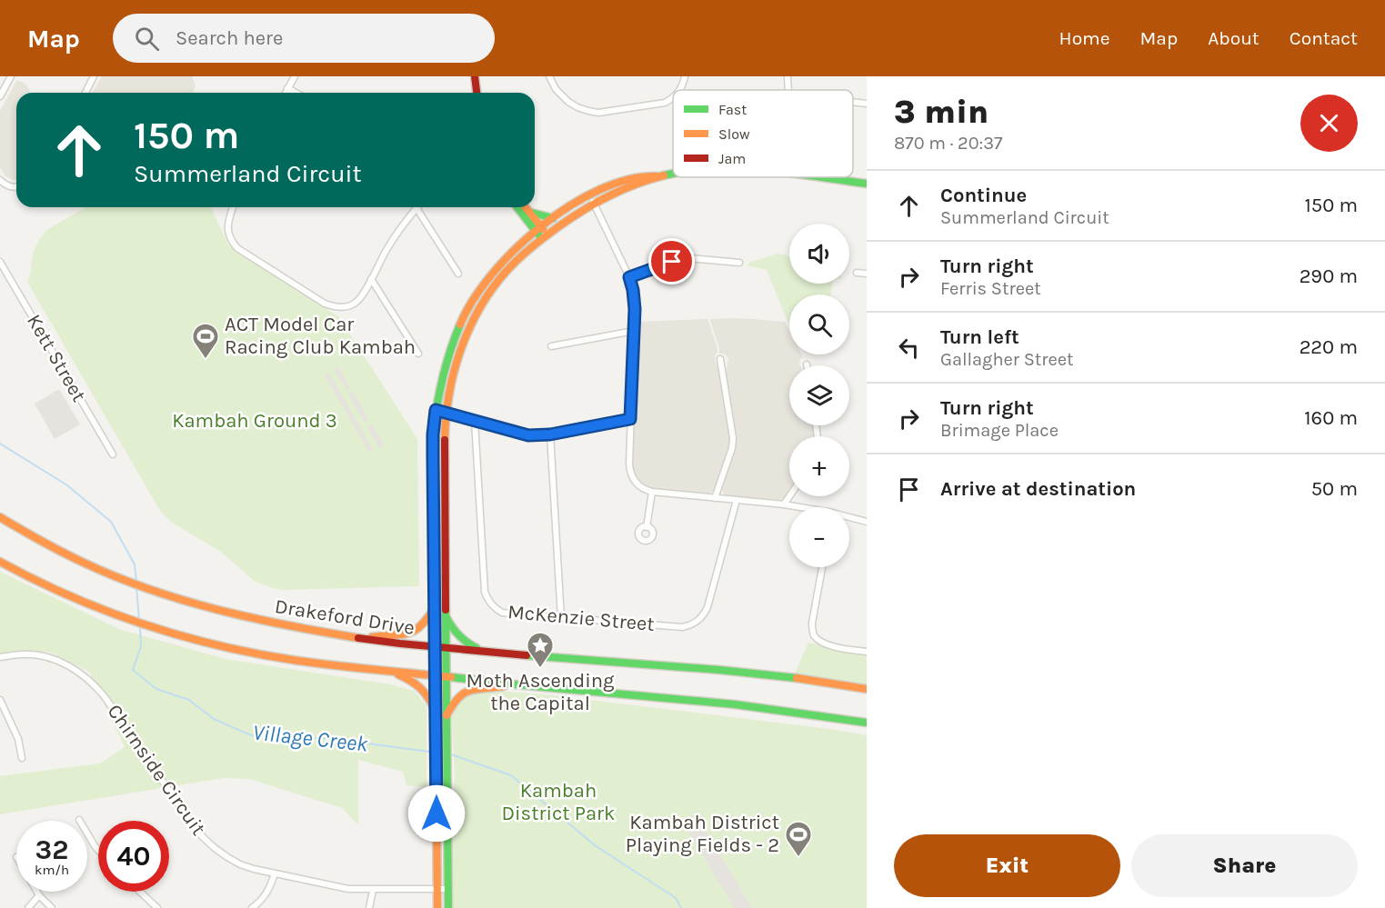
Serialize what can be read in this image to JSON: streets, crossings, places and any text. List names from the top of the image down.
{
  "streets": {
    "main road": ["Drakeford Drive"],
    "street": ["Kett Street", "McKenzie Street", "Chirnside Circuit"]
  },
  "water": ["Village Creek"],
  "parks": ["Kambah Ground 3", "Kambah District Park"],
  "places": {
    "sports": ["ACT Model Car Racing Club Kambah", "Kambah District Playing Fields - 2"],
    "place": ["Moth Ascending the Capital"]
  },
  "legend": ["Fast", "Slow", "Jam"],
  "page": {
    "header": "Map",
    "search": "Search here",
    "nav": [
      "Home",
      "Map",
      "About",
      "Contact"
    ],
    "heading": ["3 min", "870 m · 20:37"],
    "turn": ["150 m", "Summerland Circuit"],
    "list": [
      {
        "name": "Continue",
        "note": "Summerland Circuit",
        "value": "150 m"
      },
      {
        "name": "Turn right",
        "note": "Ferris Street",
        "value": "290 m"
      },
      {
        "name": "Turn left",
        "note": "Gallagher Street",
        "value": "220 m"
      },
      {
        "name": "Turn right",
        "note": "Brimage Place",
        "value": "160 m"
      },
      {
        "name": "Arrive at destination",
        "value": "50 m"
      }
    ],
    "map_buttons": ["+", "−"],
    "speed": "32 km/h",
    "limit": "40",
    "buttons": ["Exit", "Share"]
  }
}
